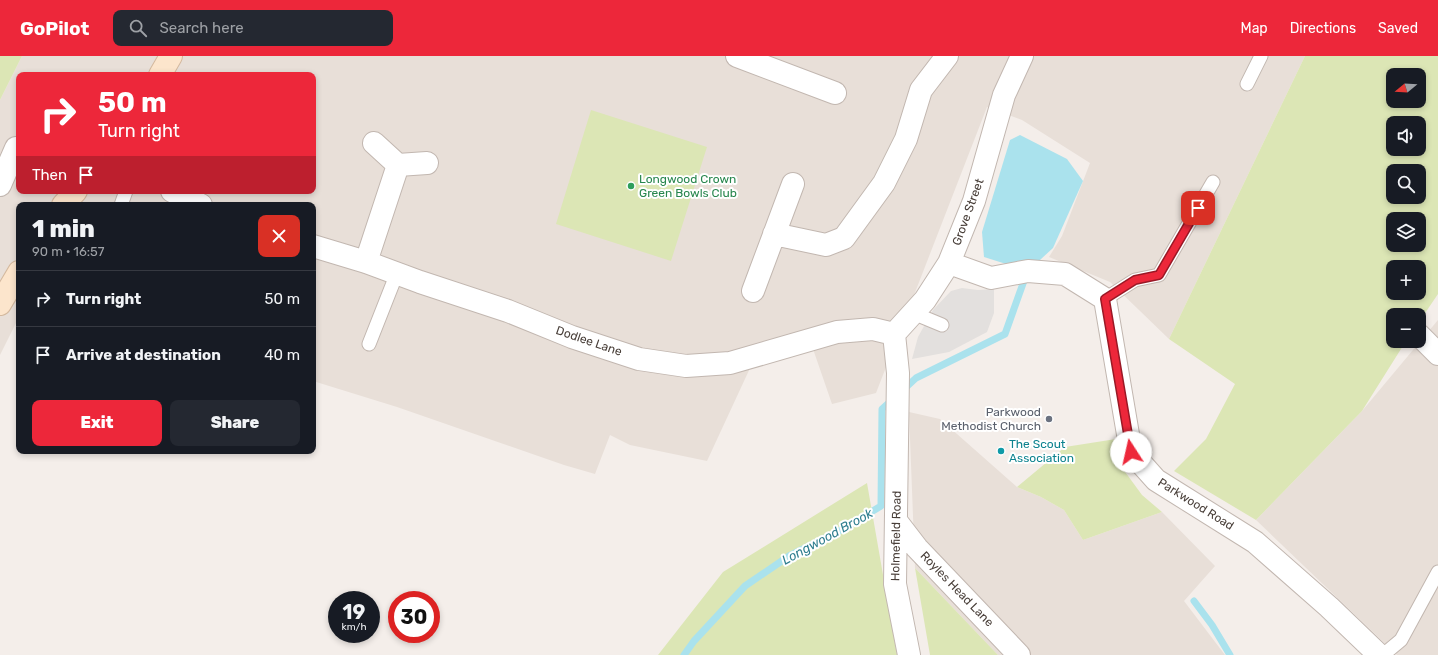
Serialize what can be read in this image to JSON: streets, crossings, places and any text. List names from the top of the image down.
{
  "streets": {
    "street": [
      "Grove Street",
      "Dodlee Lane",
      "Parkwood Road",
      "Holmefield Road",
      "Royles Head Lane"
    ]
  },
  "crossings": [
    ["Grove Street", "Dodlee Lane"],
    ["Grove Street", "Holmefield Road"],
    ["Dodlee Lane", "Holmefield Road"],
    ["Holmefield Road", "Royles Head Lane"]
  ],
  "water": ["Longwood Brook"],
  "places": ["Longwood Crown Green Bowls Club", "Parkwood Methodist Church", "The Scout Association"],
  "north": "left",
  "page": {
    "header": "GoPilot",
    "search": "Search here",
    "nav": ["Map", "Directions", "Saved"],
    "map_buttons": ["+", "−"],
    "turn": ["50 m", "Turn right"],
    "then": "Then",
    "heading": ["1 min", "90 m · 16:57"],
    "list": [
      {
        "name": "Turn right",
        "value": "50 m"
      },
      {
        "name": "Arrive at destination",
        "value": "40 m"
      }
    ],
    "buttons": ["Exit", "Share"],
    "speed": "19 km/h",
    "limit": "30"
  }
}
